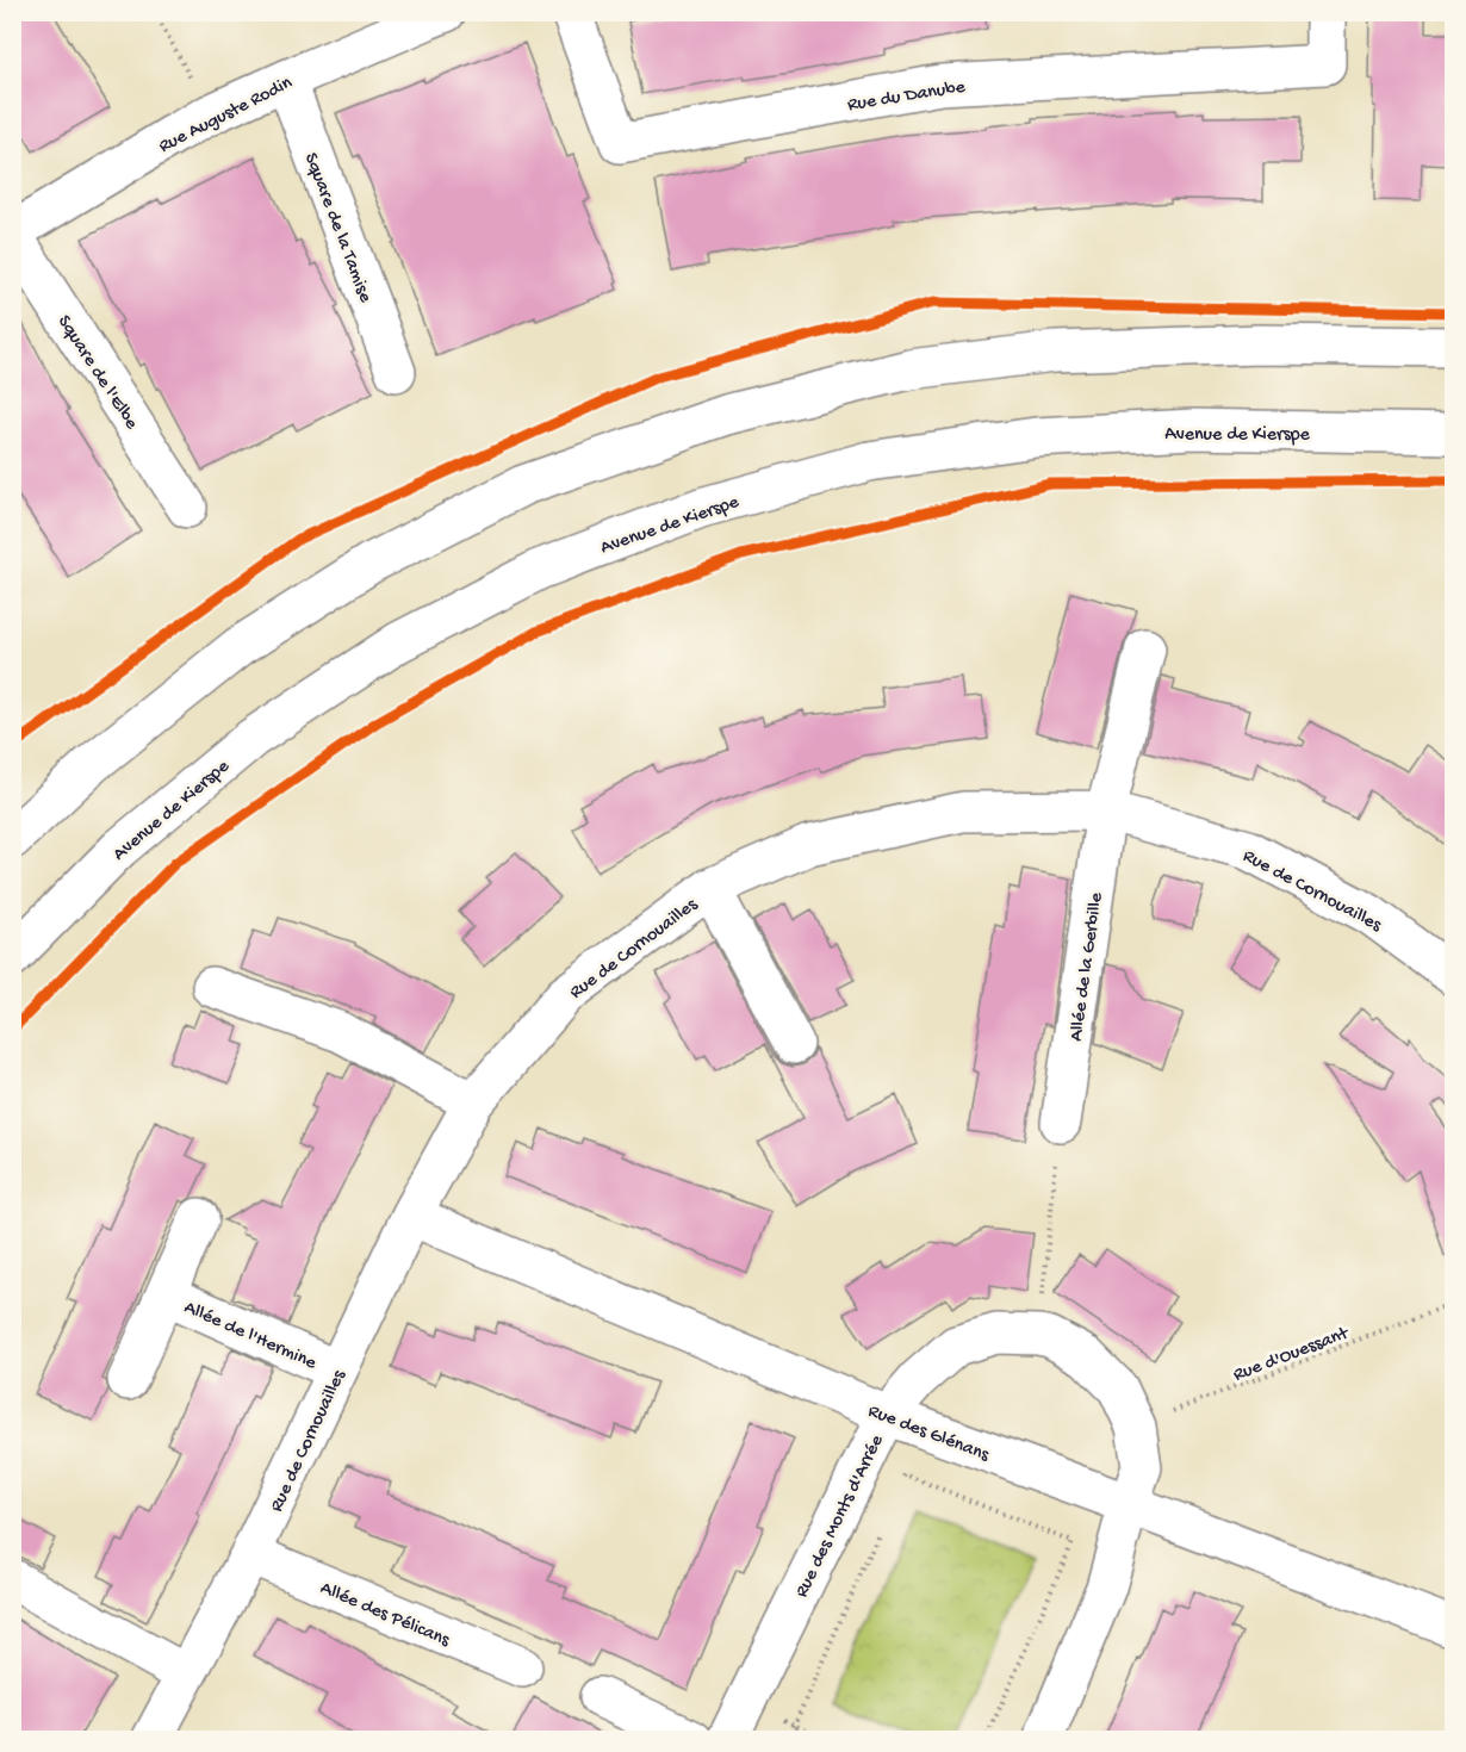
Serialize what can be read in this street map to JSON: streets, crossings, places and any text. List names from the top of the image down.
{
  "streets": {
    "street": [
      "Rue du Danube",
      "Rue Auguste Rodin",
      "Square de la Tamise",
      "Square de l'Elbe",
      "Avenue de Kierspe",
      "Rue de Cornouailles",
      "Allée de la Gerbille",
      "Allée de l'Hermine",
      "Rue des Glénans",
      "Rue des Monts d'Arrée",
      "Allée des Pélicans"
    ],
    "path": ["Rue d'Ouessant"]
  },
  "crossings": [
    ["Rue Auguste Rodin", "Square de la Tamise"],
    ["Rue Auguste Rodin", "Square de l'Elbe"],
    ["Rue de Cornouailles", "Allée de la Gerbille"],
    ["Rue de Cornouailles", "Allée de l'Hermine"],
    ["Rue de Cornouailles", "Rue des Glénans"],
    ["Rue de Cornouailles", "Allée des Pélicans"],
    ["Rue d'Ouessant", "Rue des Monts d'Arrée"],
    ["Rue des Glénans", "Rue des Monts d'Arrée"]
  ]
}
